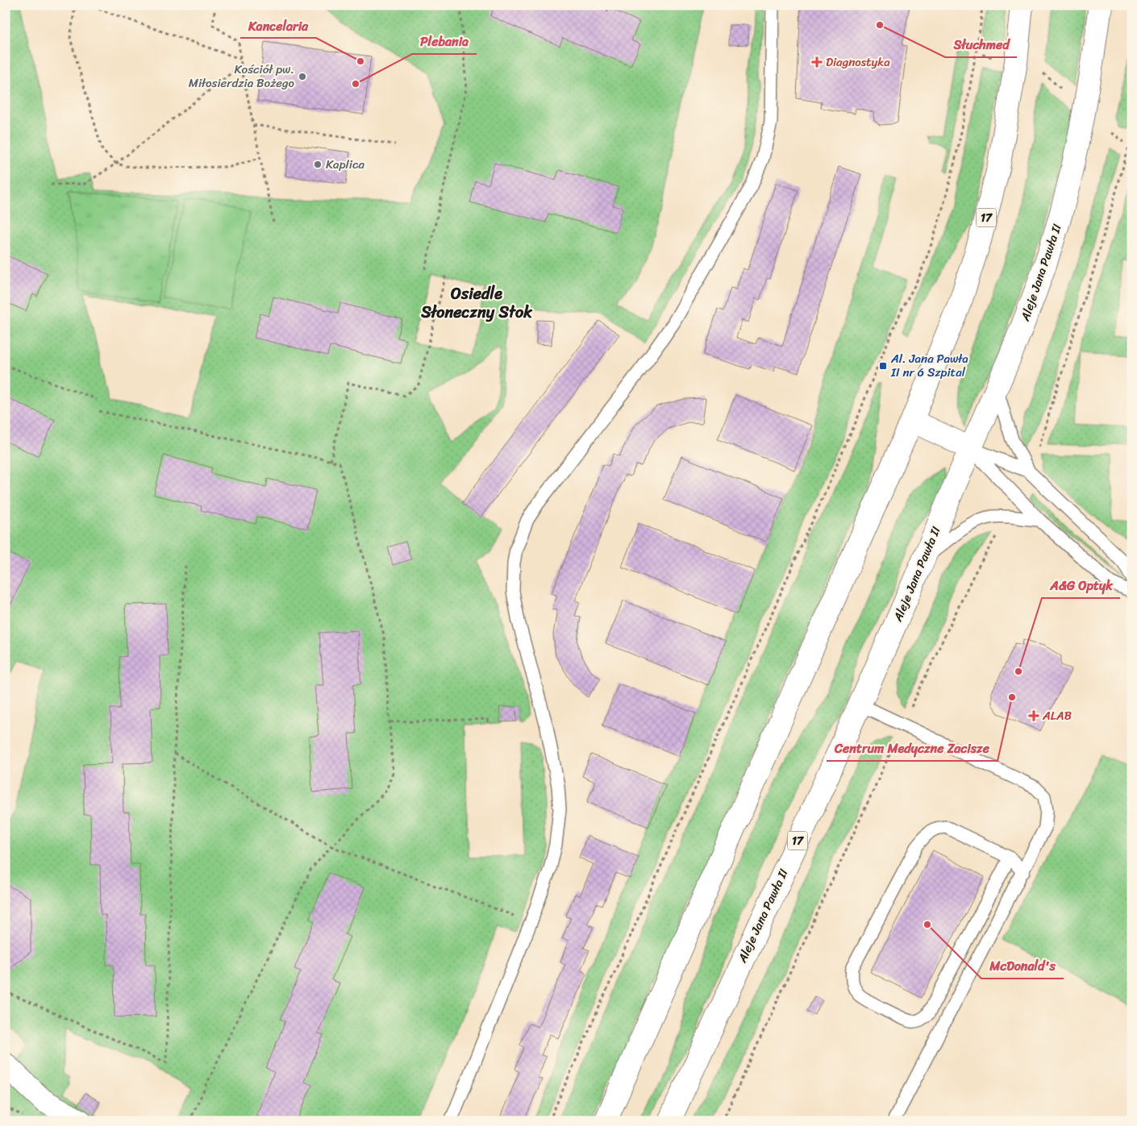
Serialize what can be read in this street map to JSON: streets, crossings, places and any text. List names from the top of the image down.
{
  "streets": {
    "main road": ["17", "Aleje Jana Pawła II"]
  },
  "districts": ["Osiedle Słoneczny Stok"],
  "places": {
    "other": [
      "Słuchmed",
      "Kancelaria",
      "Kościół pw. Miłosierdzia Bożego",
      "Plebania",
      "Kaplica",
      "A&G Optyk",
      "Centrum Medyczne Zacisze",
      "McDonald's"
    ],
    "health": ["Diagnostyka", "ALAB"],
    "transit": ["Al. Jana Pawła II nr 6 Szpital"]
  }
}
